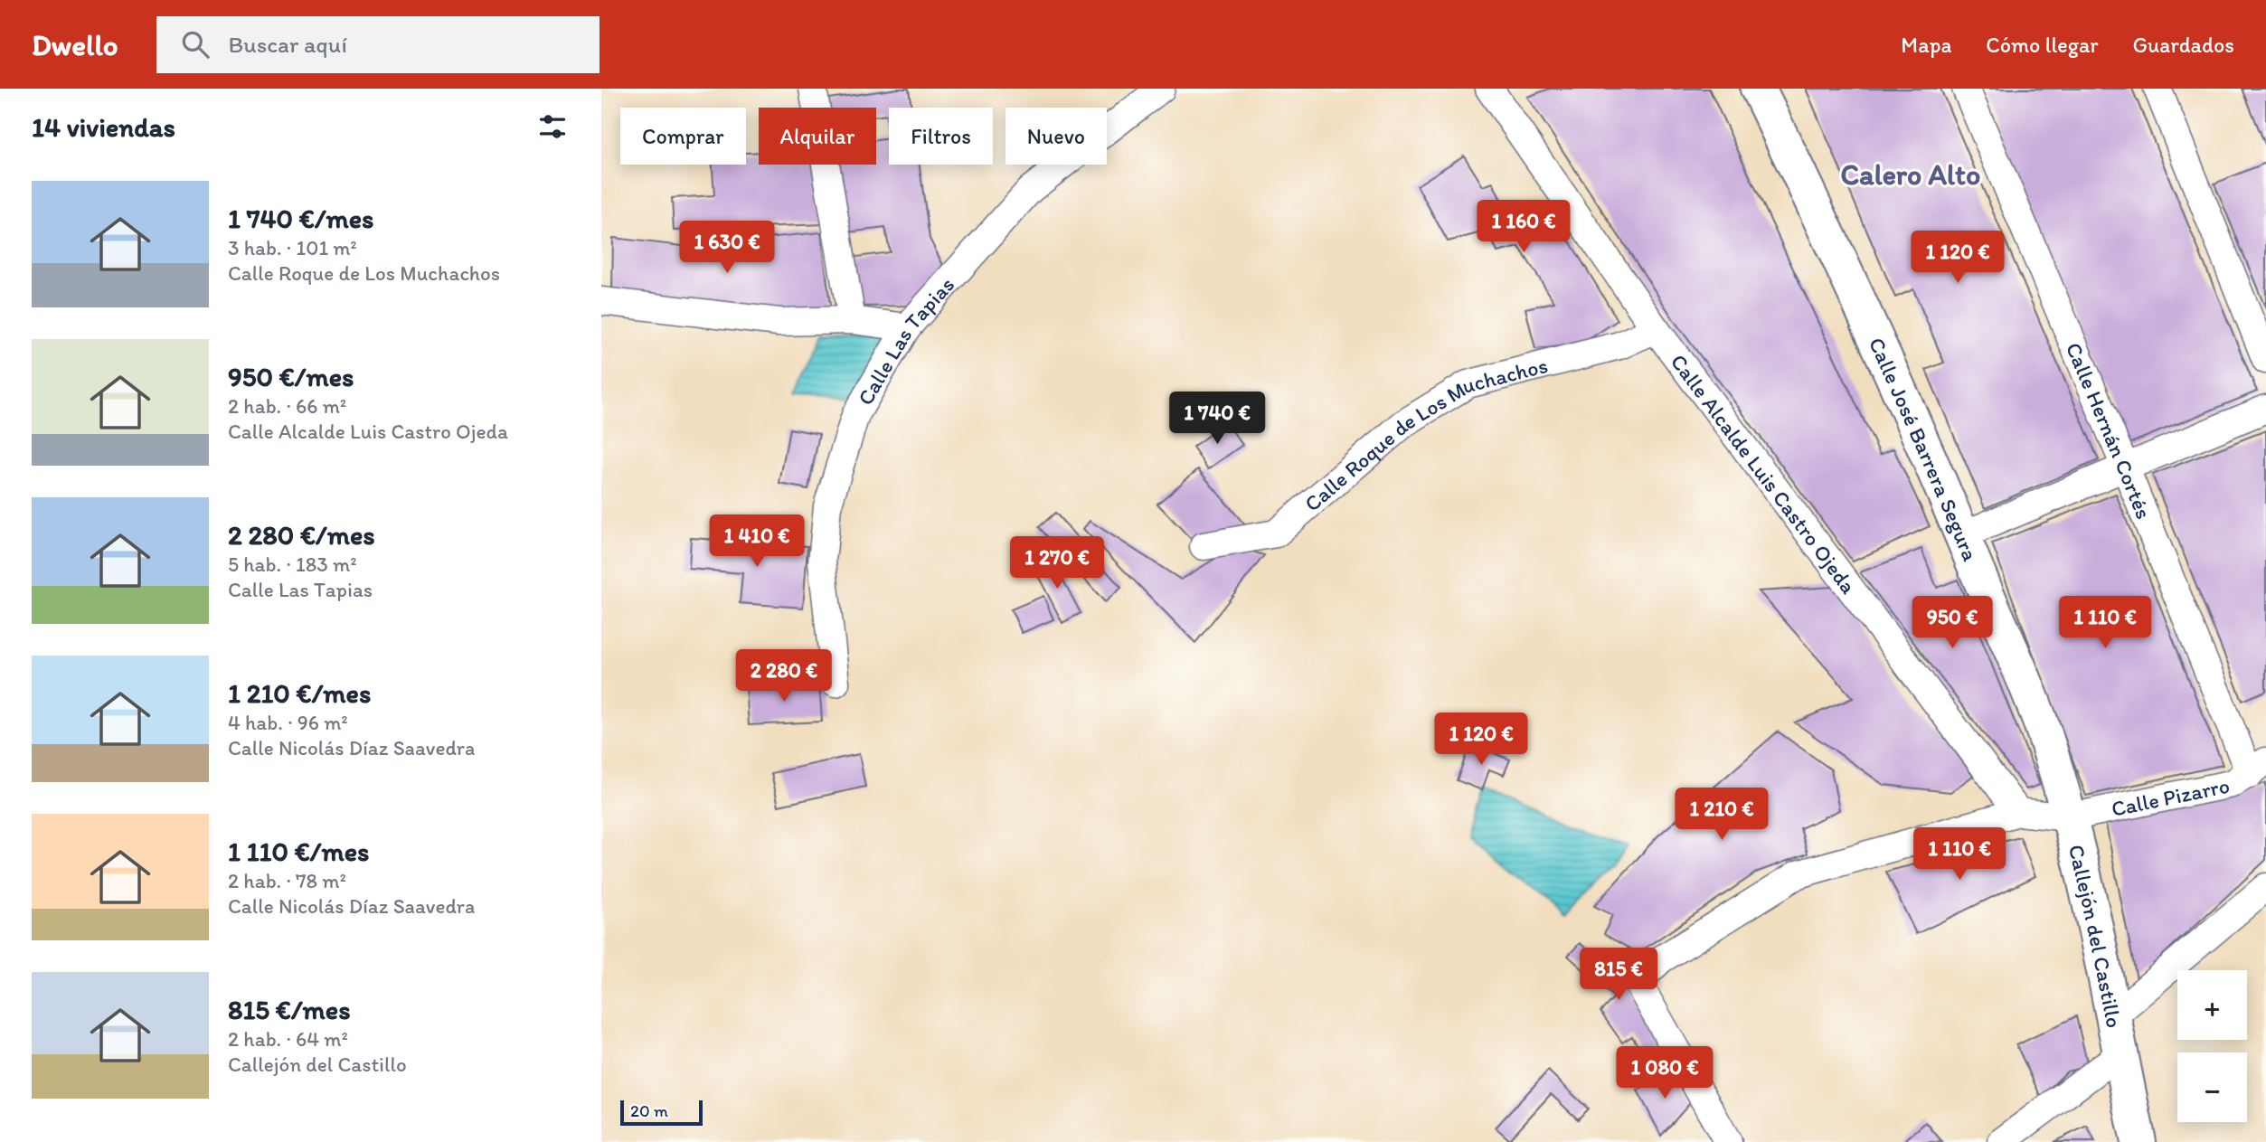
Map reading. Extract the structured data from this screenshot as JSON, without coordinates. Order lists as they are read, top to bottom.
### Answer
{
  "streets": {
    "street": [
      "Calle Las Tapias",
      "Calle Hernán Cortés",
      "Calle Roque de Los Muchachos",
      "Calle José Barrera Segura",
      "Calle Alcalde Luis Castro Ojeda",
      "Calle Pizarro",
      "Callejón del Castillo"
    ]
  },
  "crossings": [
    ["Calle Hernán Cortés", "Calle Pizarro"],
    ["Calle Roque de Los Muchachos", "Calle Alcalde Luis Castro Ojeda"],
    ["Calle José Barrera Segura", "Calle Pizarro"],
    ["Calle José Barrera Segura", "Callejón del Castillo"],
    ["Calle Pizarro", "Callejón del Castillo"]
  ],
  "districts": ["Calero Alto"],
  "scale_bar": "20 m",
  "page": {
    "header": "Dwello",
    "search": "Buscar aquí",
    "nav": ["Mapa", "Cómo llegar", "Guardados"],
    "heading": "14 viviendas",
    "chip": [
      "Comprar",
      "Alquilar",
      "Filtros",
      "Nuevo"
    ],
    "list": [
      {
        "name": "1 740 €/mes",
        "note": "3 hab. · 101 m² · Calle Roque de Los Muchachos"
      },
      {
        "name": "950 €/mes",
        "note": "2 hab. · 66 m² · Calle Alcalde Luis Castro Ojeda"
      },
      {
        "name": "2 280 €/mes",
        "note": "5 hab. · 183 m² · Calle Las Tapias"
      },
      {
        "name": "1 210 €/mes",
        "note": "4 hab. · 96 m² · Calle Nicolás Díaz Saavedra"
      },
      {
        "name": "1 110 €/mes",
        "note": "2 hab. · 78 m² · Calle Nicolás Díaz Saavedra"
      },
      {
        "name": "815 €/mes",
        "note": "2 hab. · 64 m² · Callejón del Castillo"
      }
    ],
    "price": [
      "1 160 €",
      "1 630 €",
      "1 120 €",
      "1 740 €",
      "1 410 €",
      "1 270 €",
      "950 €",
      "1 110 €",
      "2 280 €",
      "1 120 €",
      "1 210 €",
      "1 110 €",
      "815 €",
      "1 080 €"
    ],
    "map_buttons": ["+", "−"],
    "scale": "20 m"
  }
}
